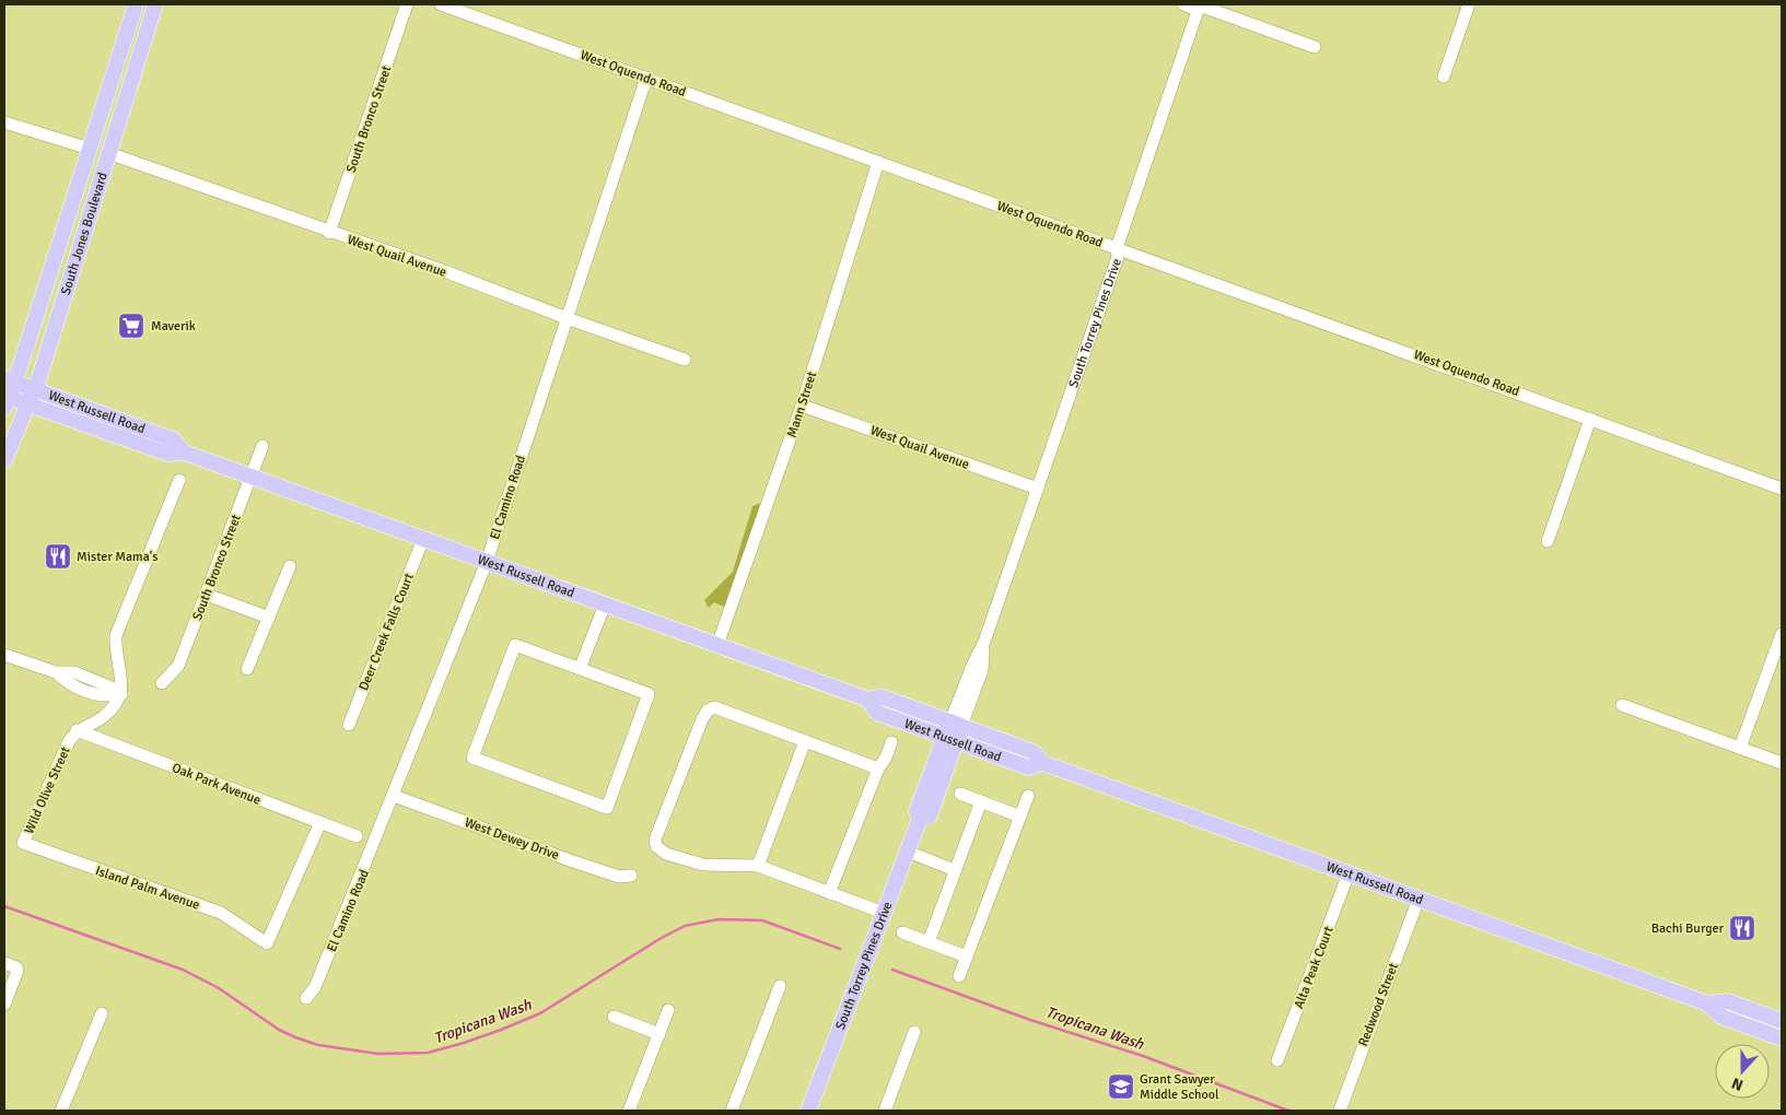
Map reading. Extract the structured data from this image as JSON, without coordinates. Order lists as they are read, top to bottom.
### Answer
{
  "streets": {
    "main road": ["South Jones Boulevard", "South Torrey Pines Drive", "West Russell Road"],
    "street": [
      "West Oquendo Road",
      "South Bronco Street",
      "West Quail Avenue",
      "Mann Street",
      "El Camino Road",
      "Deer Creek Falls Court",
      "Oak Park Avenue",
      "Wild Olive Street",
      "West Dewey Drive",
      "Island Palm Avenue",
      "Alta Peak Court",
      "Redwood Street"
    ]
  },
  "crossings": [
    ["West Oquendo Road", "South Torrey Pines Drive"],
    ["West Oquendo Road", "Mann Street"],
    ["West Oquendo Road", "El Camino Road"],
    ["South Bronco Street", "West Quail Avenue"],
    ["South Bronco Street", "West Russell Road"],
    ["South Jones Boulevard", "West Quail Avenue"],
    ["South Jones Boulevard", "West Russell Road"],
    ["West Quail Avenue", "South Torrey Pines Drive"],
    ["West Quail Avenue", "Mann Street"],
    ["West Quail Avenue", "El Camino Road"],
    ["South Torrey Pines Drive", "West Russell Road"],
    ["Mann Street", "West Russell Road"],
    ["West Russell Road", "El Camino Road"],
    ["West Russell Road", "Deer Creek Falls Court"],
    ["West Russell Road", "Alta Peak Court"],
    ["West Russell Road", "Redwood Street"],
    ["El Camino Road", "West Dewey Drive"],
    ["Oak Park Avenue", "Wild Olive Street"],
    ["Oak Park Avenue", "Island Palm Avenue"],
    ["Wild Olive Street", "Island Palm Avenue"]
  ],
  "water": ["Tropicana Wash"],
  "places": {
    "supermarket": ["Maverik"],
    "restaurant": ["Mister Mama's", "Bachi Burger"],
    "school or university": ["Grant Sawyer Middle School"]
  },
  "north": "bottom"
}
